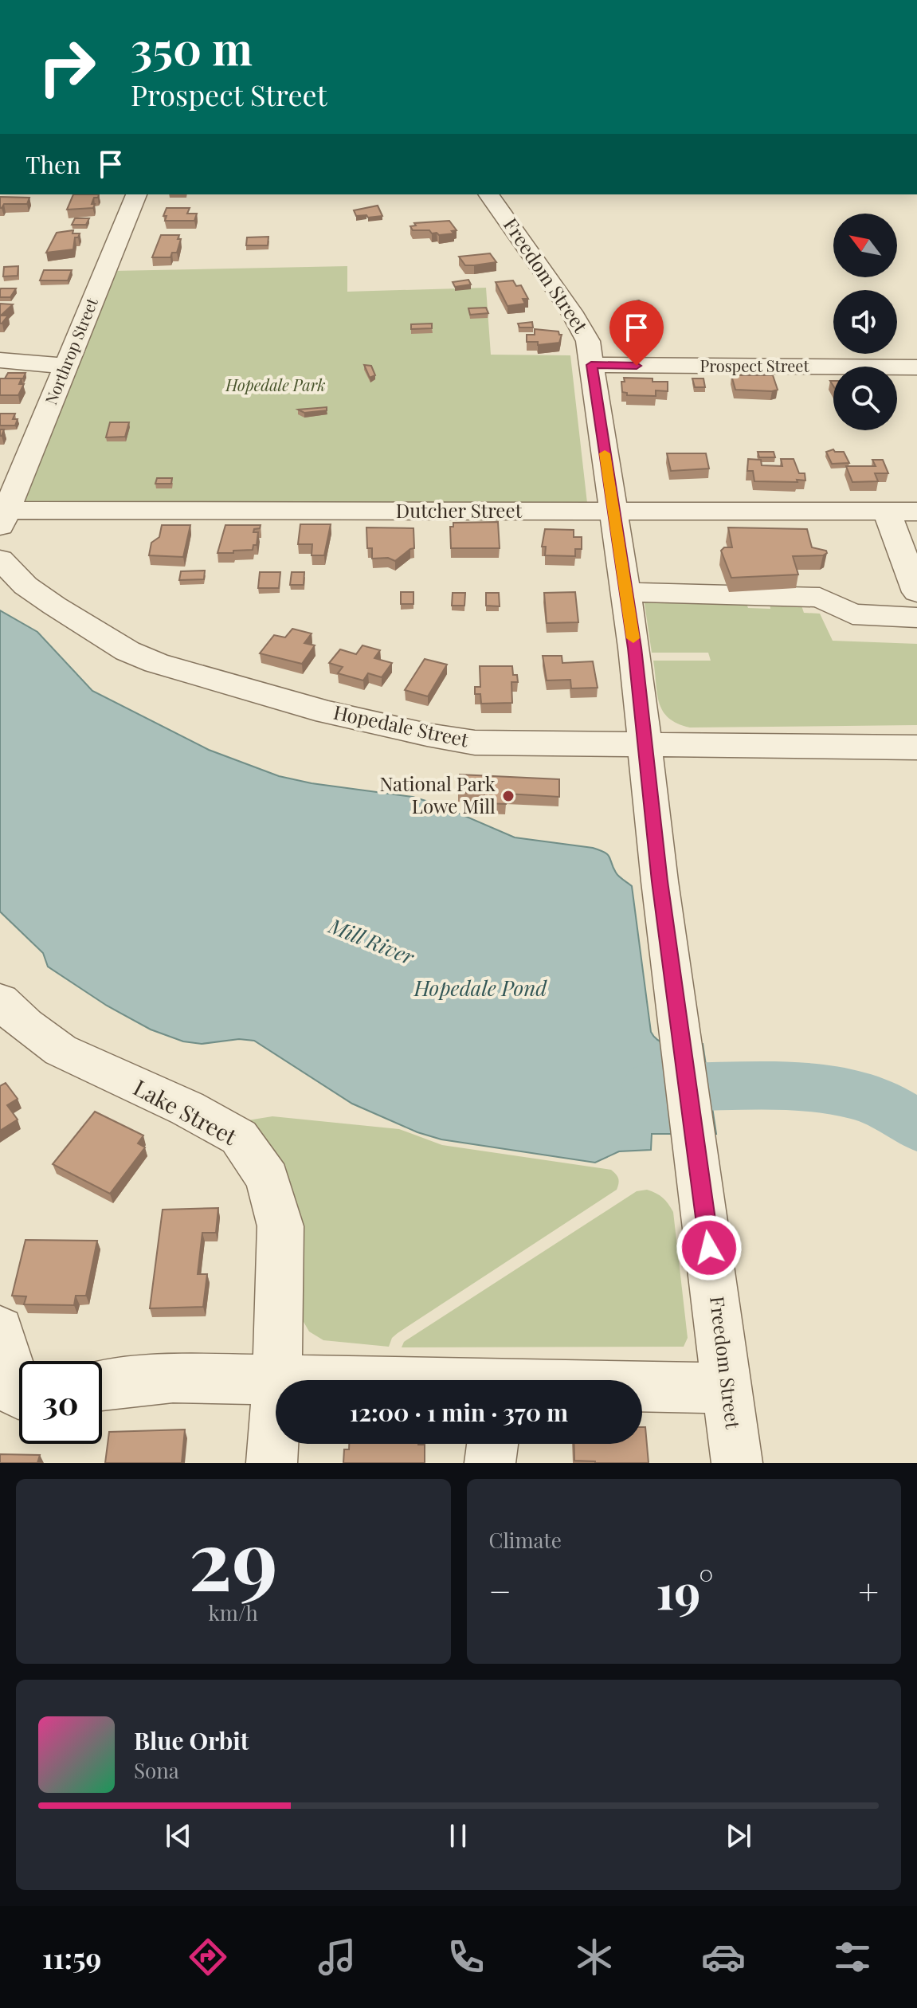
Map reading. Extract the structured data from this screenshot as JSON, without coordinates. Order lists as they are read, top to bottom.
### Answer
{
  "streets": {
    "street": [
      "Freedom Street",
      "Northrop Street",
      "Prospect Street",
      "Dutcher Street",
      "Hopedale Street",
      "Lake Street"
    ]
  },
  "crossings": [
    ["Freedom Street", "Prospect Street"],
    ["Freedom Street", "Dutcher Street"],
    ["Freedom Street", "Hopedale Street"],
    ["Northrop Street", "Dutcher Street"]
  ],
  "water": ["Mill River", "Hopedale Pond"],
  "parks": ["Hopedale Park"],
  "places": ["National Park Lowe Mill"],
  "north": "top left",
  "page": {
    "turn": ["350 m", "Prospect Street"],
    "then": "Then",
    "limit": "30",
    "trip": "12:00 · 1 min · 370 m",
    "tile": [
      ["29", "km/h"],
      "Climate"
    ],
    "heat": ["−", "19°", "+"],
    "song": ["Blue Orbit", "Sona"],
    "tabs": "11:59"
  }
}
